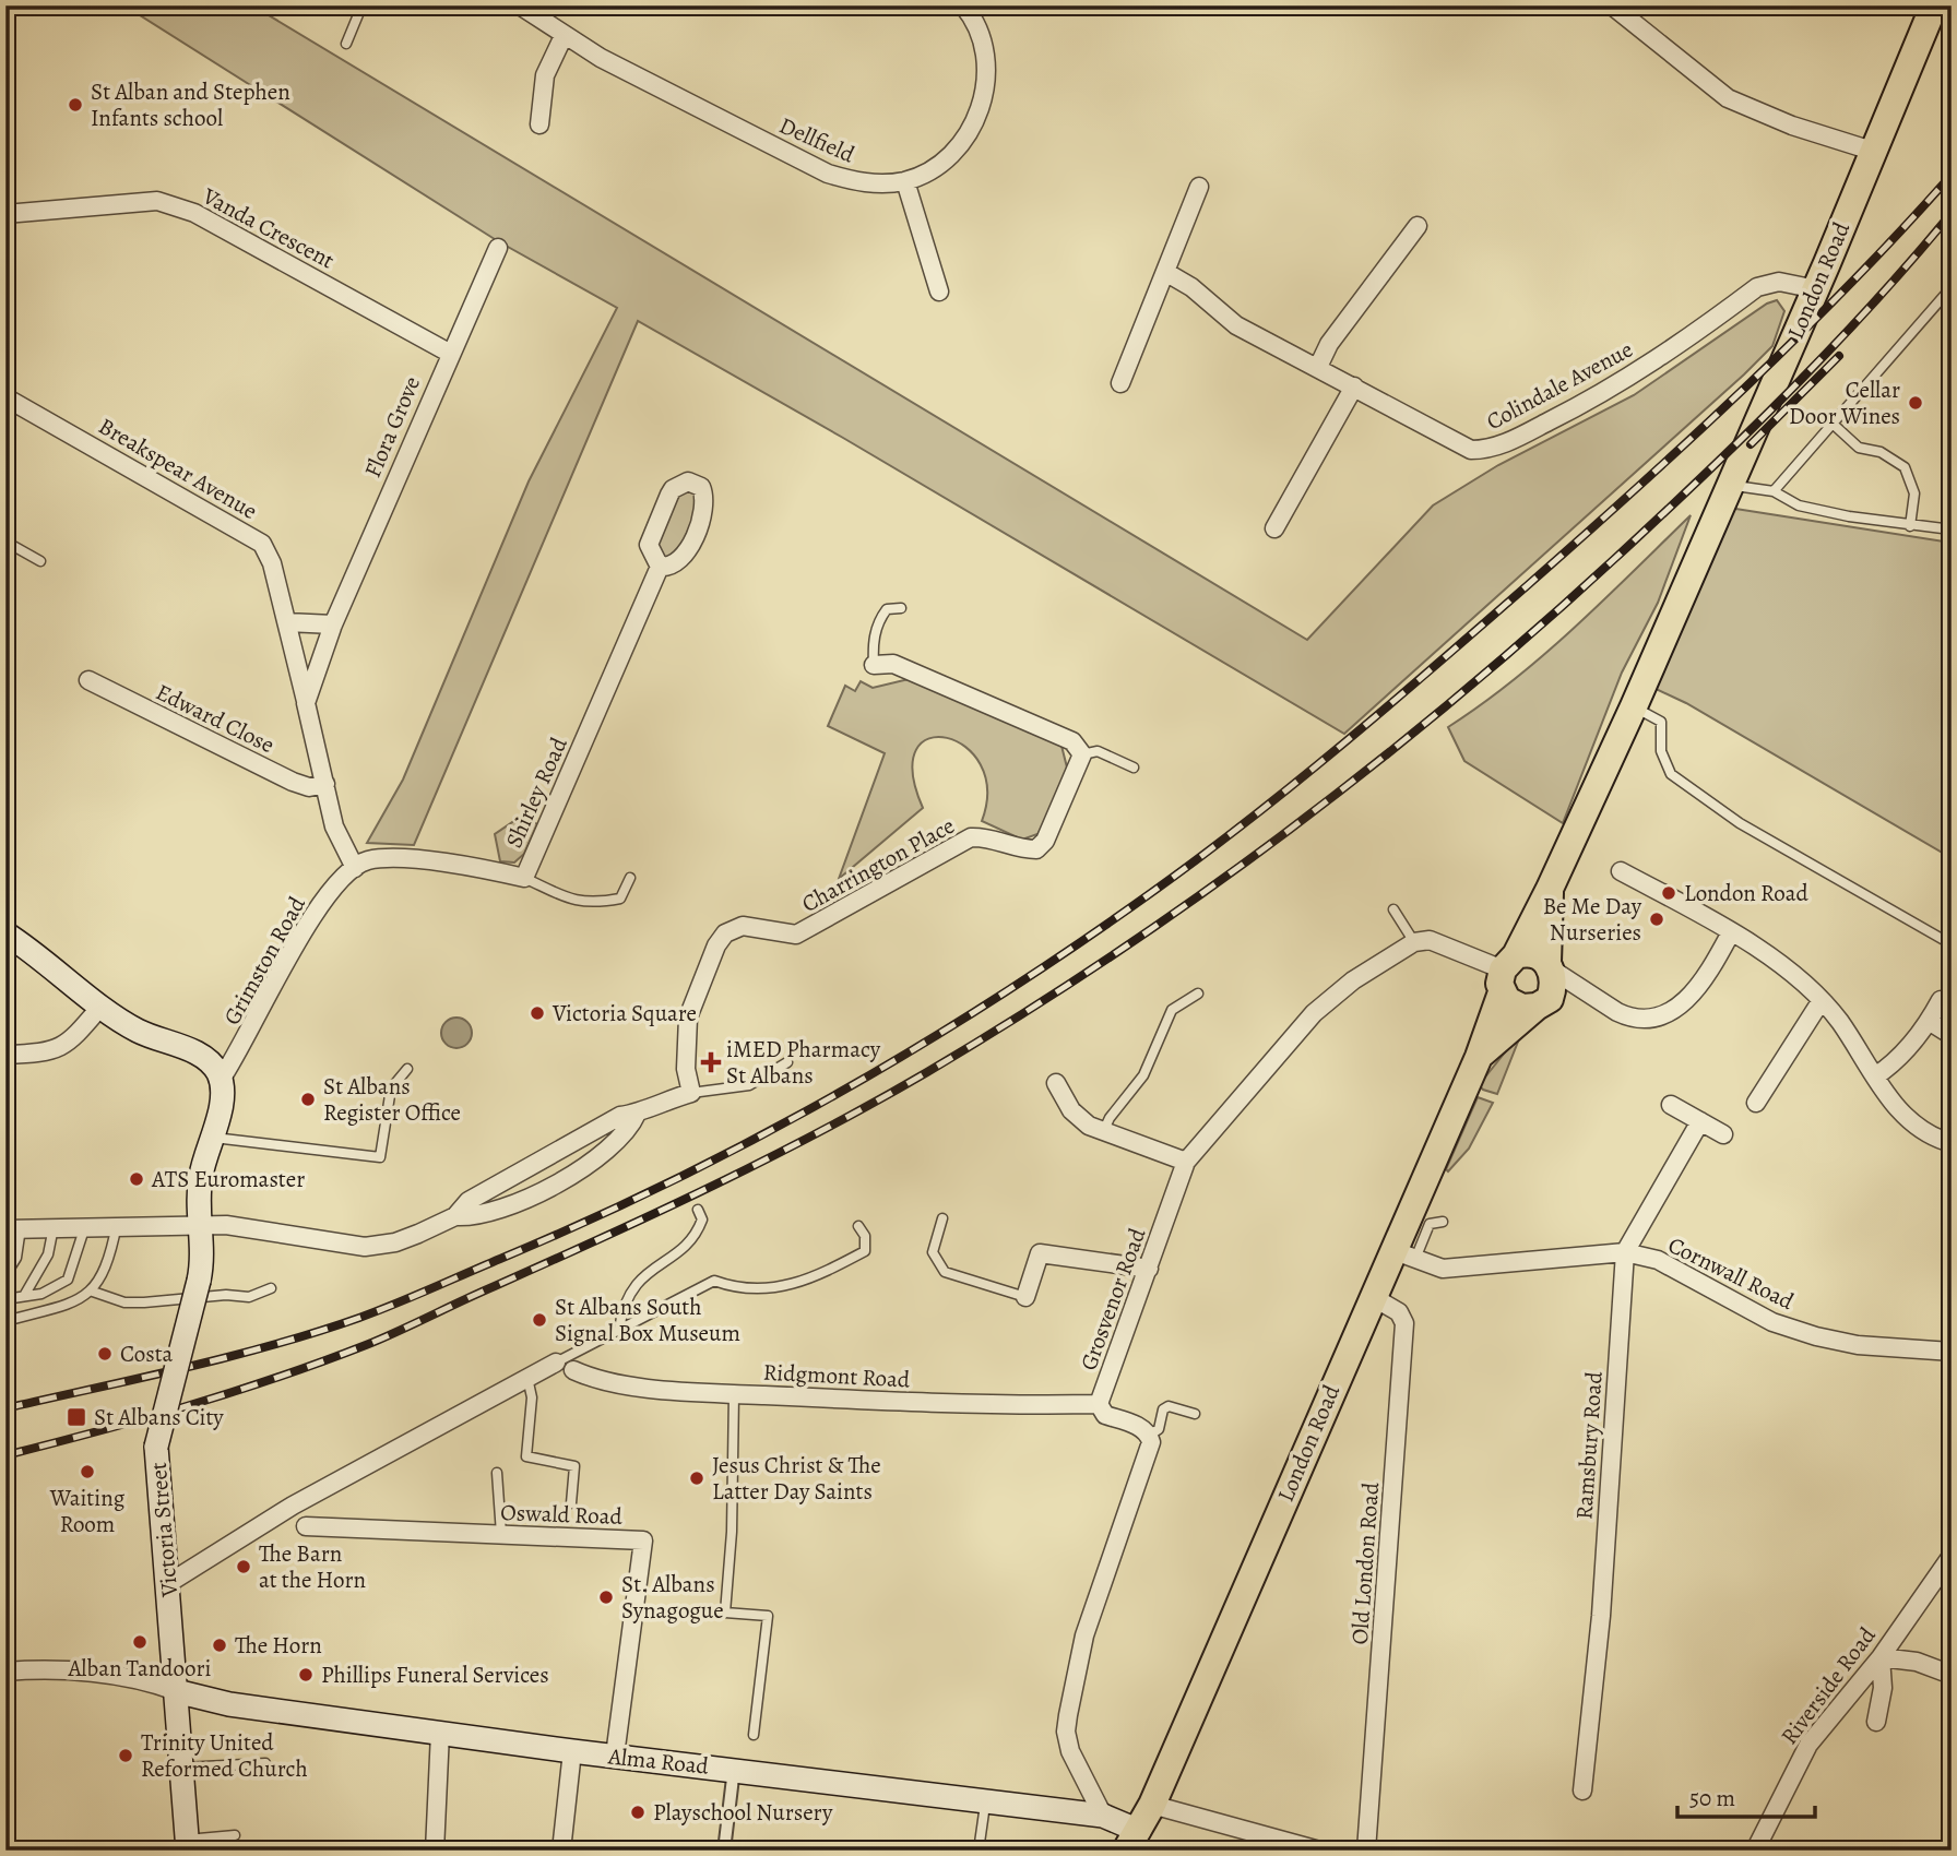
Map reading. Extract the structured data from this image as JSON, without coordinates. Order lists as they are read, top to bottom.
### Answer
{
  "streets": {
    "main road": ["London Road", "Victoria Street", "Alma Road"],
    "street": [
      "Dellfield",
      "Vanda Crescent",
      "Colindale Avenue",
      "Flora Grove",
      "Breakspear Avenue",
      "Edward Close",
      "Shirley Road",
      "Charrington Place",
      "Grimston Road",
      "Cornwall Road",
      "Grosvenor Road",
      "Ridgmont Road",
      "Ramsbury Road",
      "Oswald Road",
      "Old London Road",
      "Riverside Road"
    ]
  },
  "crossings": [
    ["Vanda Crescent", "Flora Grove"],
    ["London Road", "Colindale Avenue"],
    ["London Road", "Old London Road"],
    ["London Road", "Alma Road"],
    ["Flora Grove", "Breakspear Avenue"],
    ["Shirley Road", "Grimston Road"],
    ["Grimston Road", "Victoria Street"],
    ["Cornwall Road", "Ramsbury Road"],
    ["Grosvenor Road", "Ridgmont Road"],
    ["Oswald Road", "Alma Road"],
    ["Victoria Street", "Alma Road"]
  ],
  "places": {
    "other": [
      "St Alban and Stephen Infants school",
      "Cellar Door Wines",
      "London Road",
      "Be Me Day Nurseries",
      "Victoria Square",
      "St Albans Register Office",
      "ATS Euromaster",
      "St Albans South Signal Box Museum",
      "Costa",
      "Waiting Room",
      "Jesus Christ & The Latter Day Saints",
      "The Barn at the Horn",
      "St. Albans Synagogue",
      "Alban Tandoori",
      "The Horn",
      "Phillips Funeral Services",
      "Trinity United Reformed Church",
      "Playschool Nursery"
    ],
    "health": ["iMED Pharmacy St Albans"],
    "transit": ["St Albans City"]
  },
  "scale_bar": "50 m"
}
